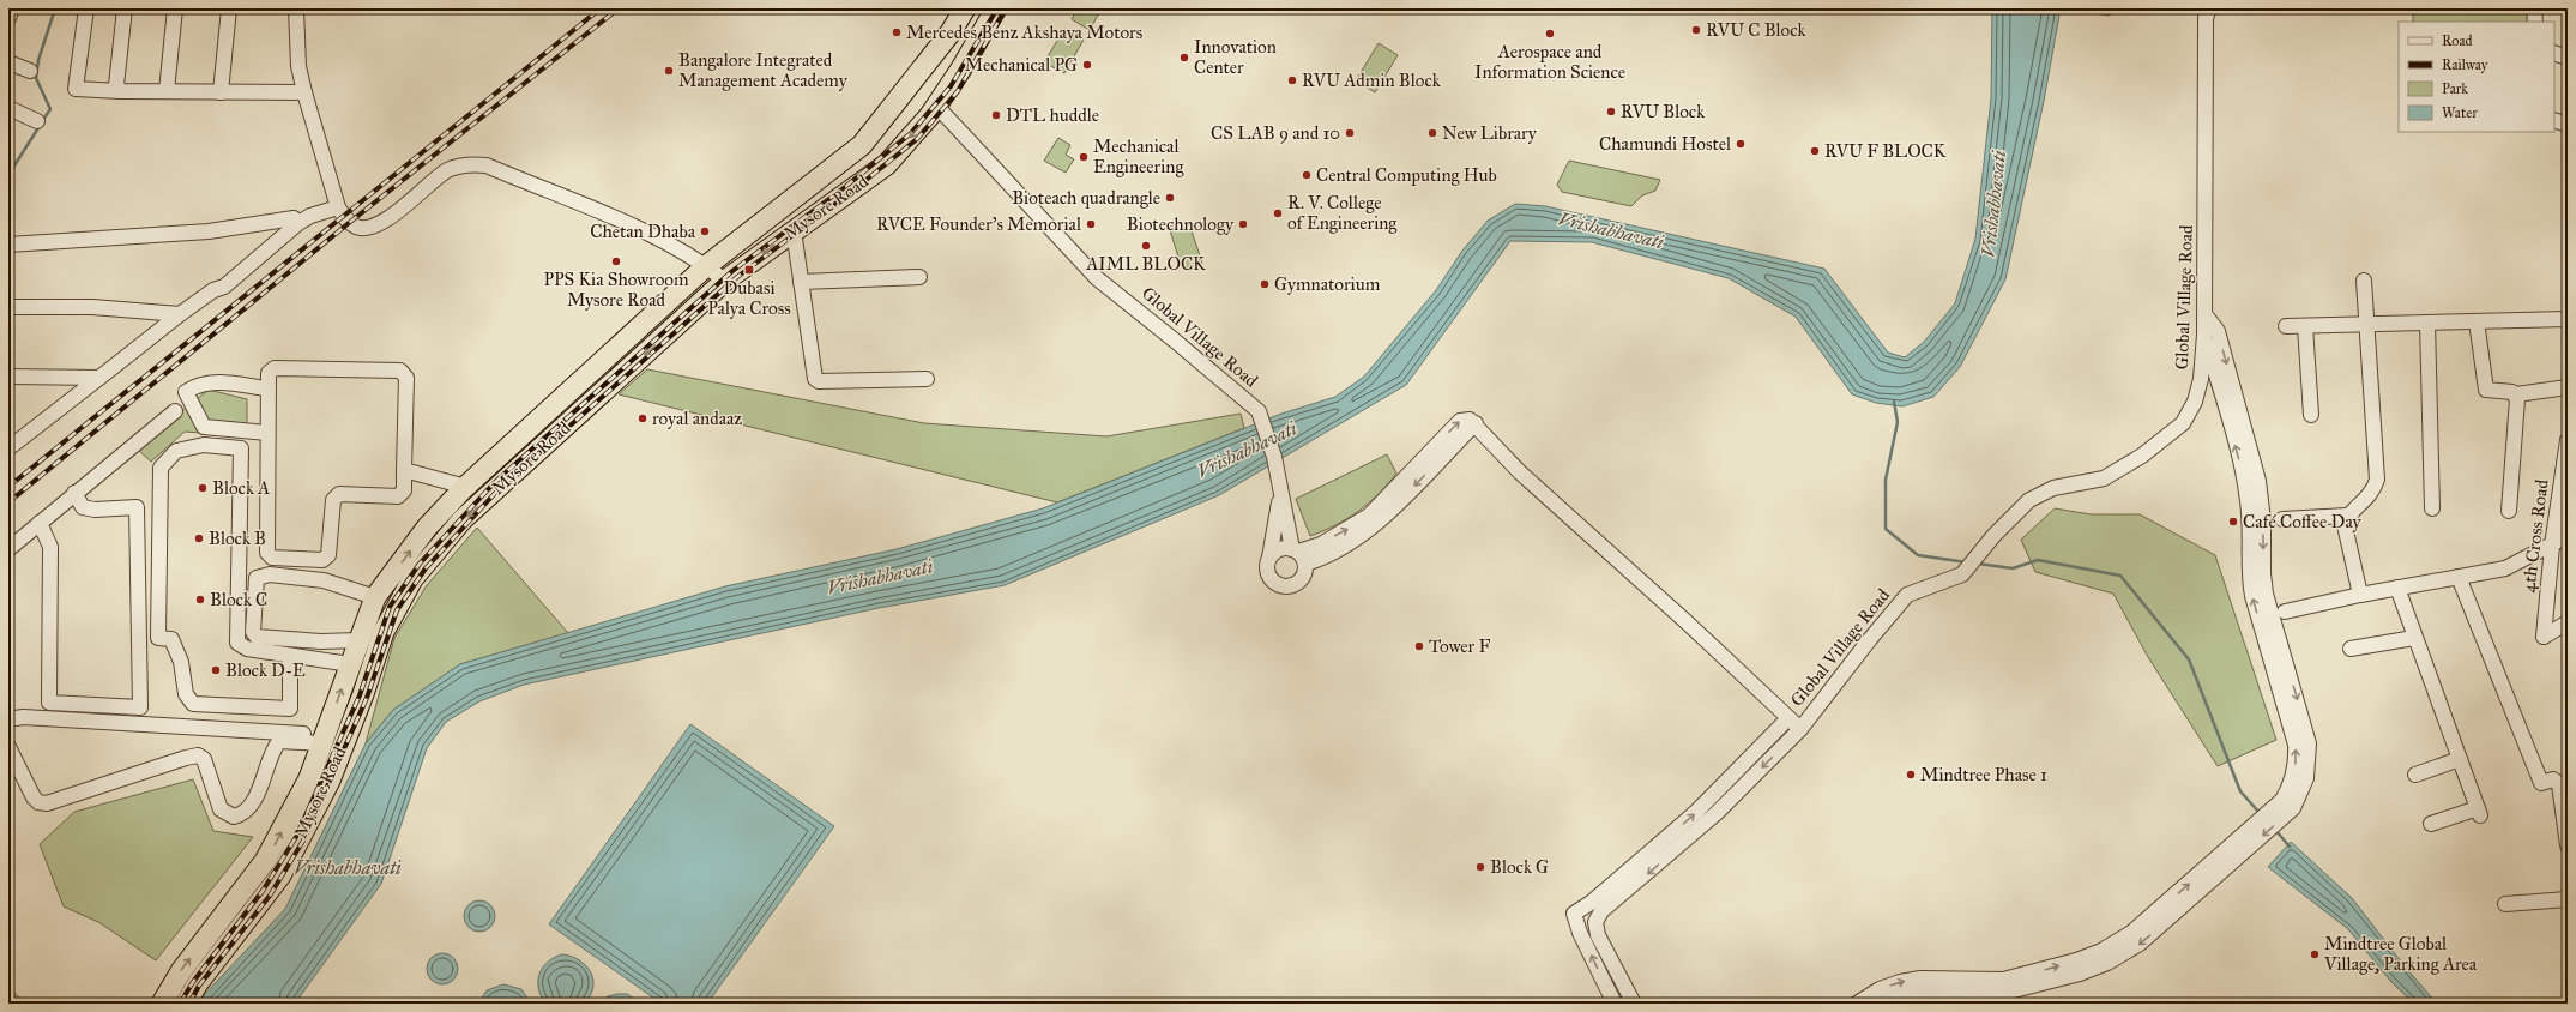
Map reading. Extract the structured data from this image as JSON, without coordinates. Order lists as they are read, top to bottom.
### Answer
{
  "streets": {
    "highway": ["Mysore Road"],
    "street": ["Global Village Road", "4th Cross Road"]
  },
  "crossings": [
    ["Mysore Road", "Global Village Road"]
  ],
  "water": ["Vrishabhavati"],
  "places": {
    "other": [
      "RVU C Block",
      "Mercedes Benz Akshaya Motors",
      "Aerospace and Information Science",
      "Innovation Center",
      "Mechanical PG",
      "Bangalore Integrated Management Academy",
      "RVU Admin Block",
      "RVU Block",
      "DTL huddle",
      "CS LAB 9 and 10",
      "New Library",
      "Chamundi Hostel",
      "RVU F BLOCK",
      "Mechanical Engineering",
      "Central Computing Hub",
      "Bioteach quadrangle",
      "R. V. College of Engineering",
      "RVCE Founder's Memorial",
      "Biotechnology",
      "Chetan Dhaba",
      "AIML BLOCK",
      "PPS Kia Showroom Mysore Road",
      "Gymnatorium",
      "royal andaaz",
      "Block A",
      "Café Coffee Day",
      "Block B",
      "Block C",
      "Tower F",
      "Block D-E",
      "Mindtree Phase 1",
      "Block G",
      "Mindtree Global Village, Parking Area"
    ],
    "transit": ["Dubasi Palya Cross"]
  },
  "legend": [
    "Road",
    "Railway",
    "Park",
    "Water"
  ]
}
